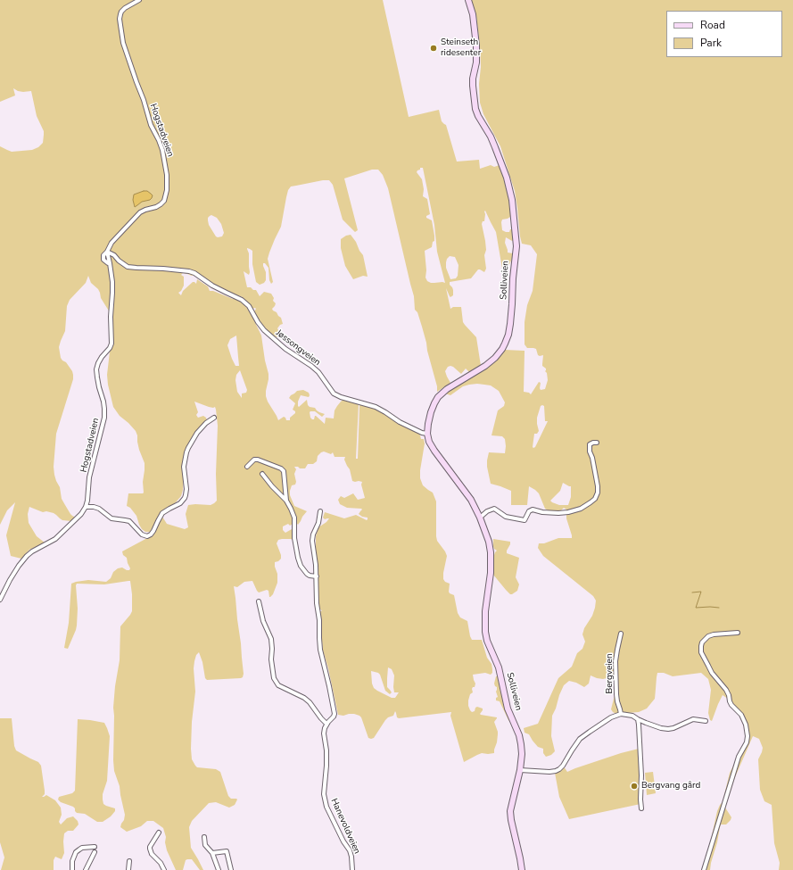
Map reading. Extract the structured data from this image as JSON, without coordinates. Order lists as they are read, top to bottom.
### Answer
{
  "streets": {
    "street": [
      "Hogstadveien",
      "Solliveien",
      "Jøssongveien",
      "Bergveien",
      "Hanevoldveien"
    ]
  },
  "crossings": [
    ["Hogstadveien", "Jøssongveien"],
    ["Solliveien", "Jøssongveien"]
  ],
  "places": ["Steinseth ridesenter", "Bergvang gård"],
  "legend": ["Road", "Park"]
}
